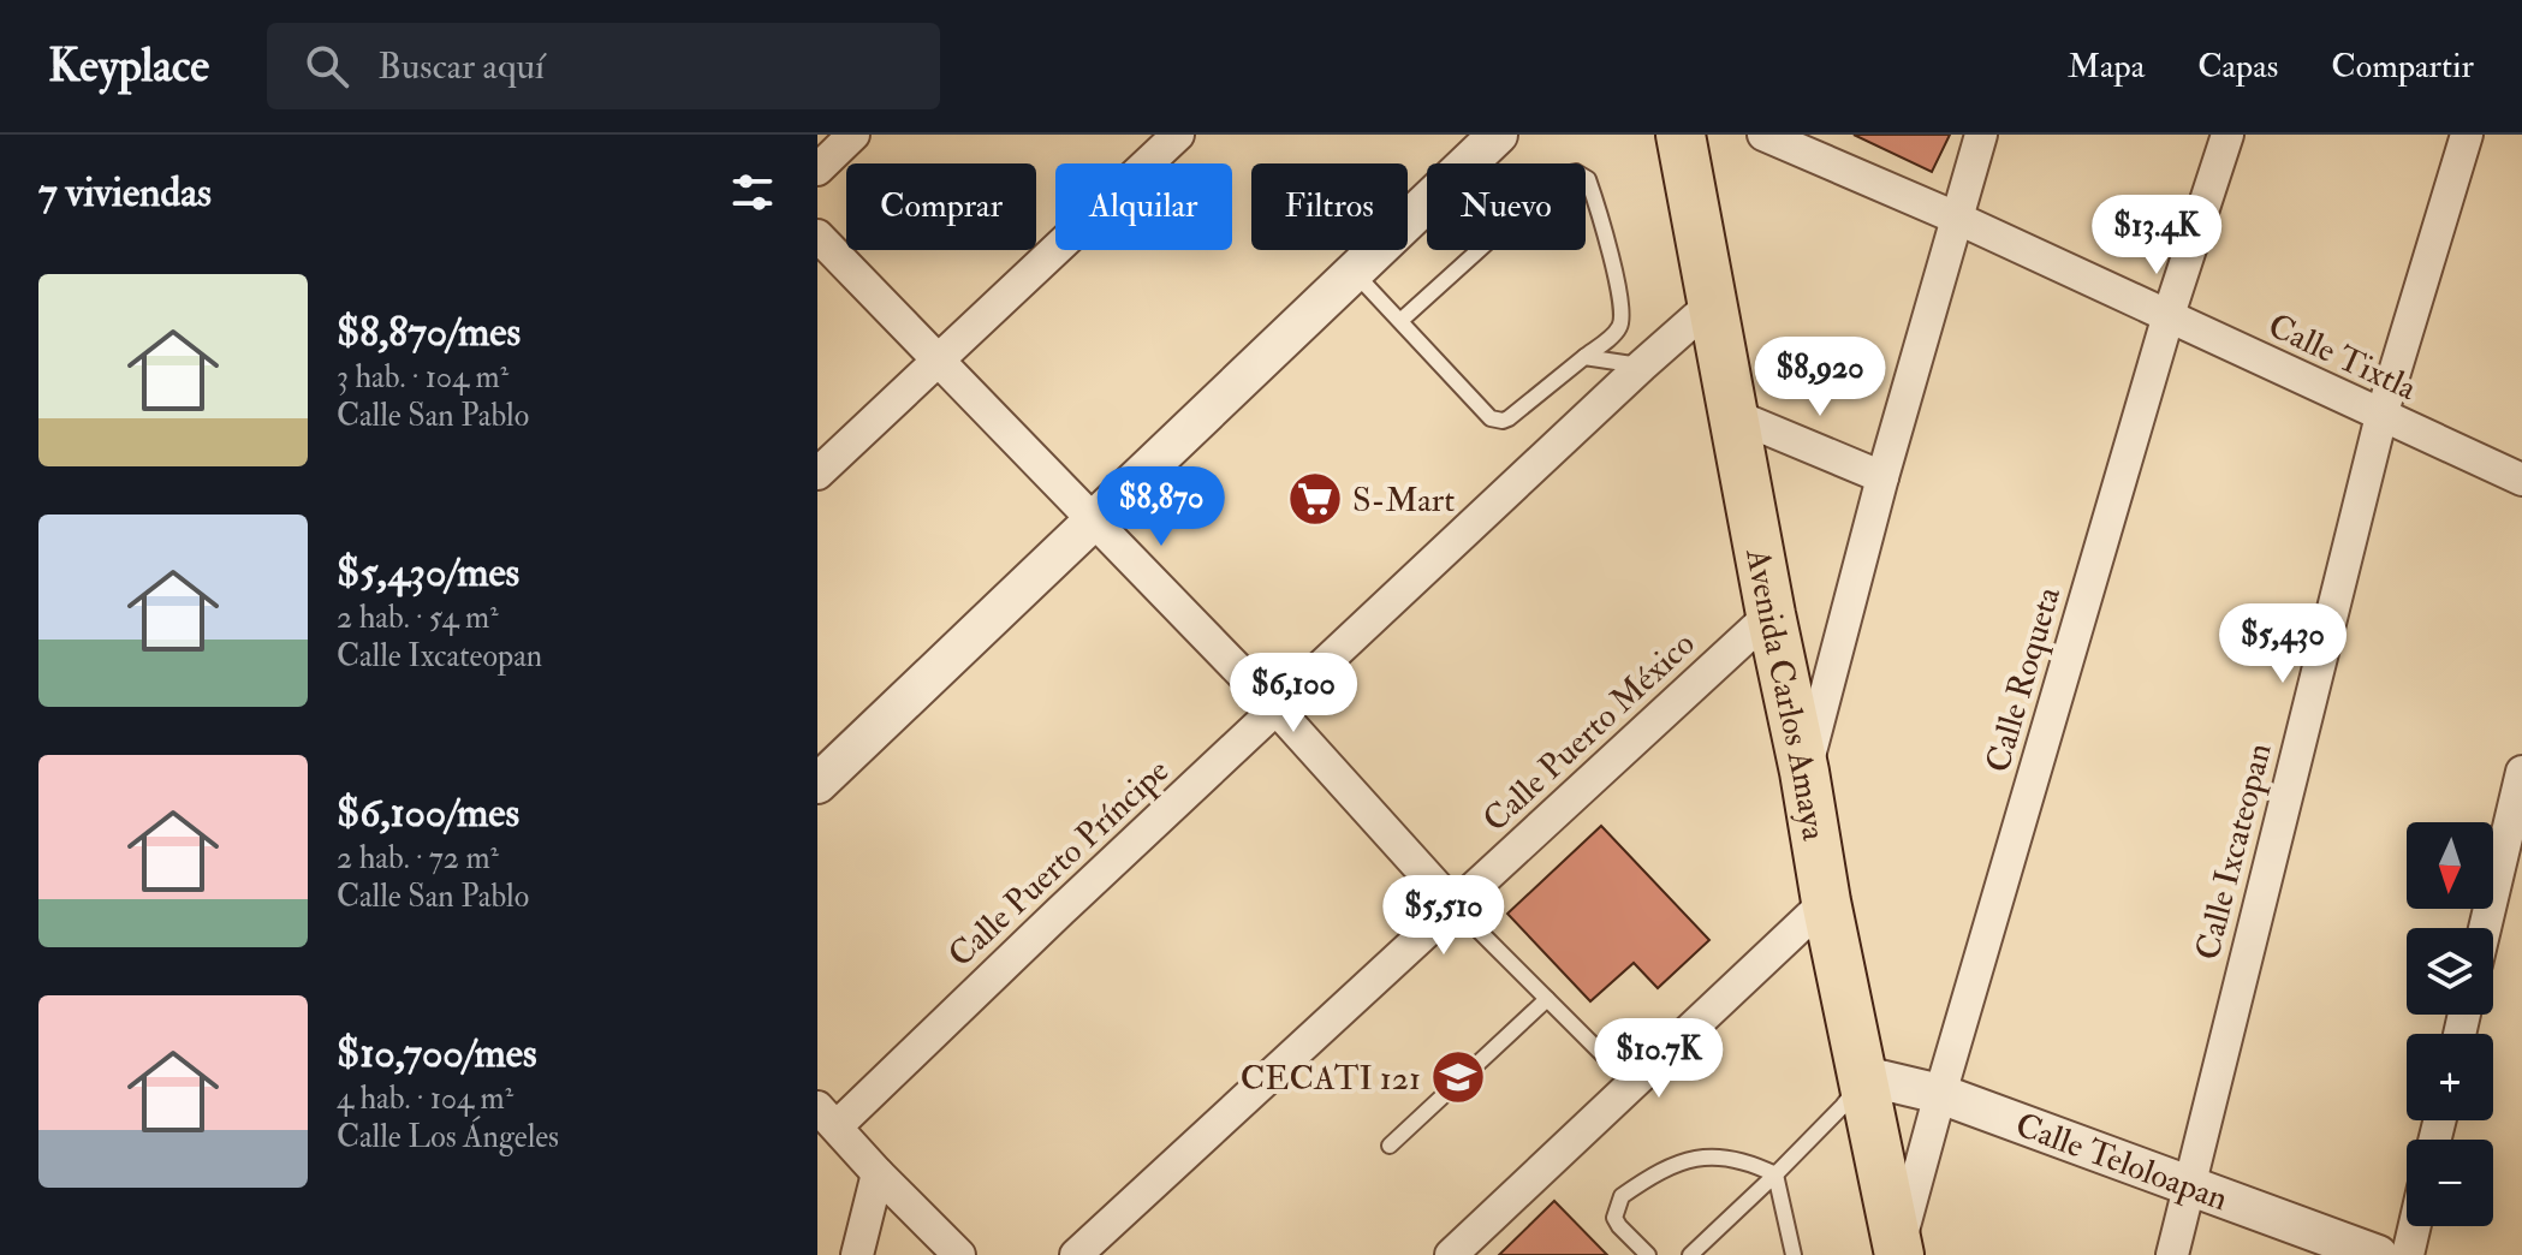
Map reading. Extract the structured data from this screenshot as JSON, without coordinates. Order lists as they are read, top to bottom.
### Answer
{
  "streets": {
    "main road": ["Avenida Carlos Amaya"],
    "street": [
      "Calle Tixtla",
      "Calle Roqueta",
      "Calle Puerto México",
      "Calle Ixcateopan",
      "Calle Puerto Príncipe",
      "Calle Teloloapan"
    ]
  },
  "crossings": [
    ["Calle Tixtla", "Calle Roqueta"],
    ["Calle Tixtla", "Calle Ixcateopan"],
    ["Calle Roqueta", "Avenida Carlos Amaya"],
    ["Calle Roqueta", "Calle Teloloapan"],
    ["Avenida Carlos Amaya", "Calle Puerto México"],
    ["Avenida Carlos Amaya", "Calle Puerto Príncipe"],
    ["Avenida Carlos Amaya", "Calle Teloloapan"],
    ["Calle Ixcateopan", "Calle Teloloapan"]
  ],
  "places": {
    "supermarket": ["S-Mart"],
    "school or university": ["CECATI 121"]
  },
  "north": "bottom",
  "page": {
    "header": "Keyplace",
    "search": "Buscar aquí",
    "nav": ["Mapa", "Capas", "Compartir"],
    "heading": "7 viviendas",
    "chip": [
      "Comprar",
      "Alquilar",
      "Filtros",
      "Nuevo"
    ],
    "price": [
      "$13.4K",
      "$8,920",
      "$8,870",
      "$5,430",
      "$6,100",
      "$5,510",
      "$10.7K"
    ],
    "list": [
      {
        "name": "$8,870/mes",
        "note": "3 hab. · 104 m² · Calle San Pablo"
      },
      {
        "name": "$5,430/mes",
        "note": "2 hab. · 54 m² · Calle Ixcateopan"
      },
      {
        "name": "$6,100/mes",
        "note": "2 hab. · 72 m² · Calle San Pablo"
      },
      {
        "name": "$10,700/mes",
        "note": "4 hab. · 104 m² · Calle Los Ángeles"
      }
    ],
    "map_buttons": ["+", "−"]
  }
}
